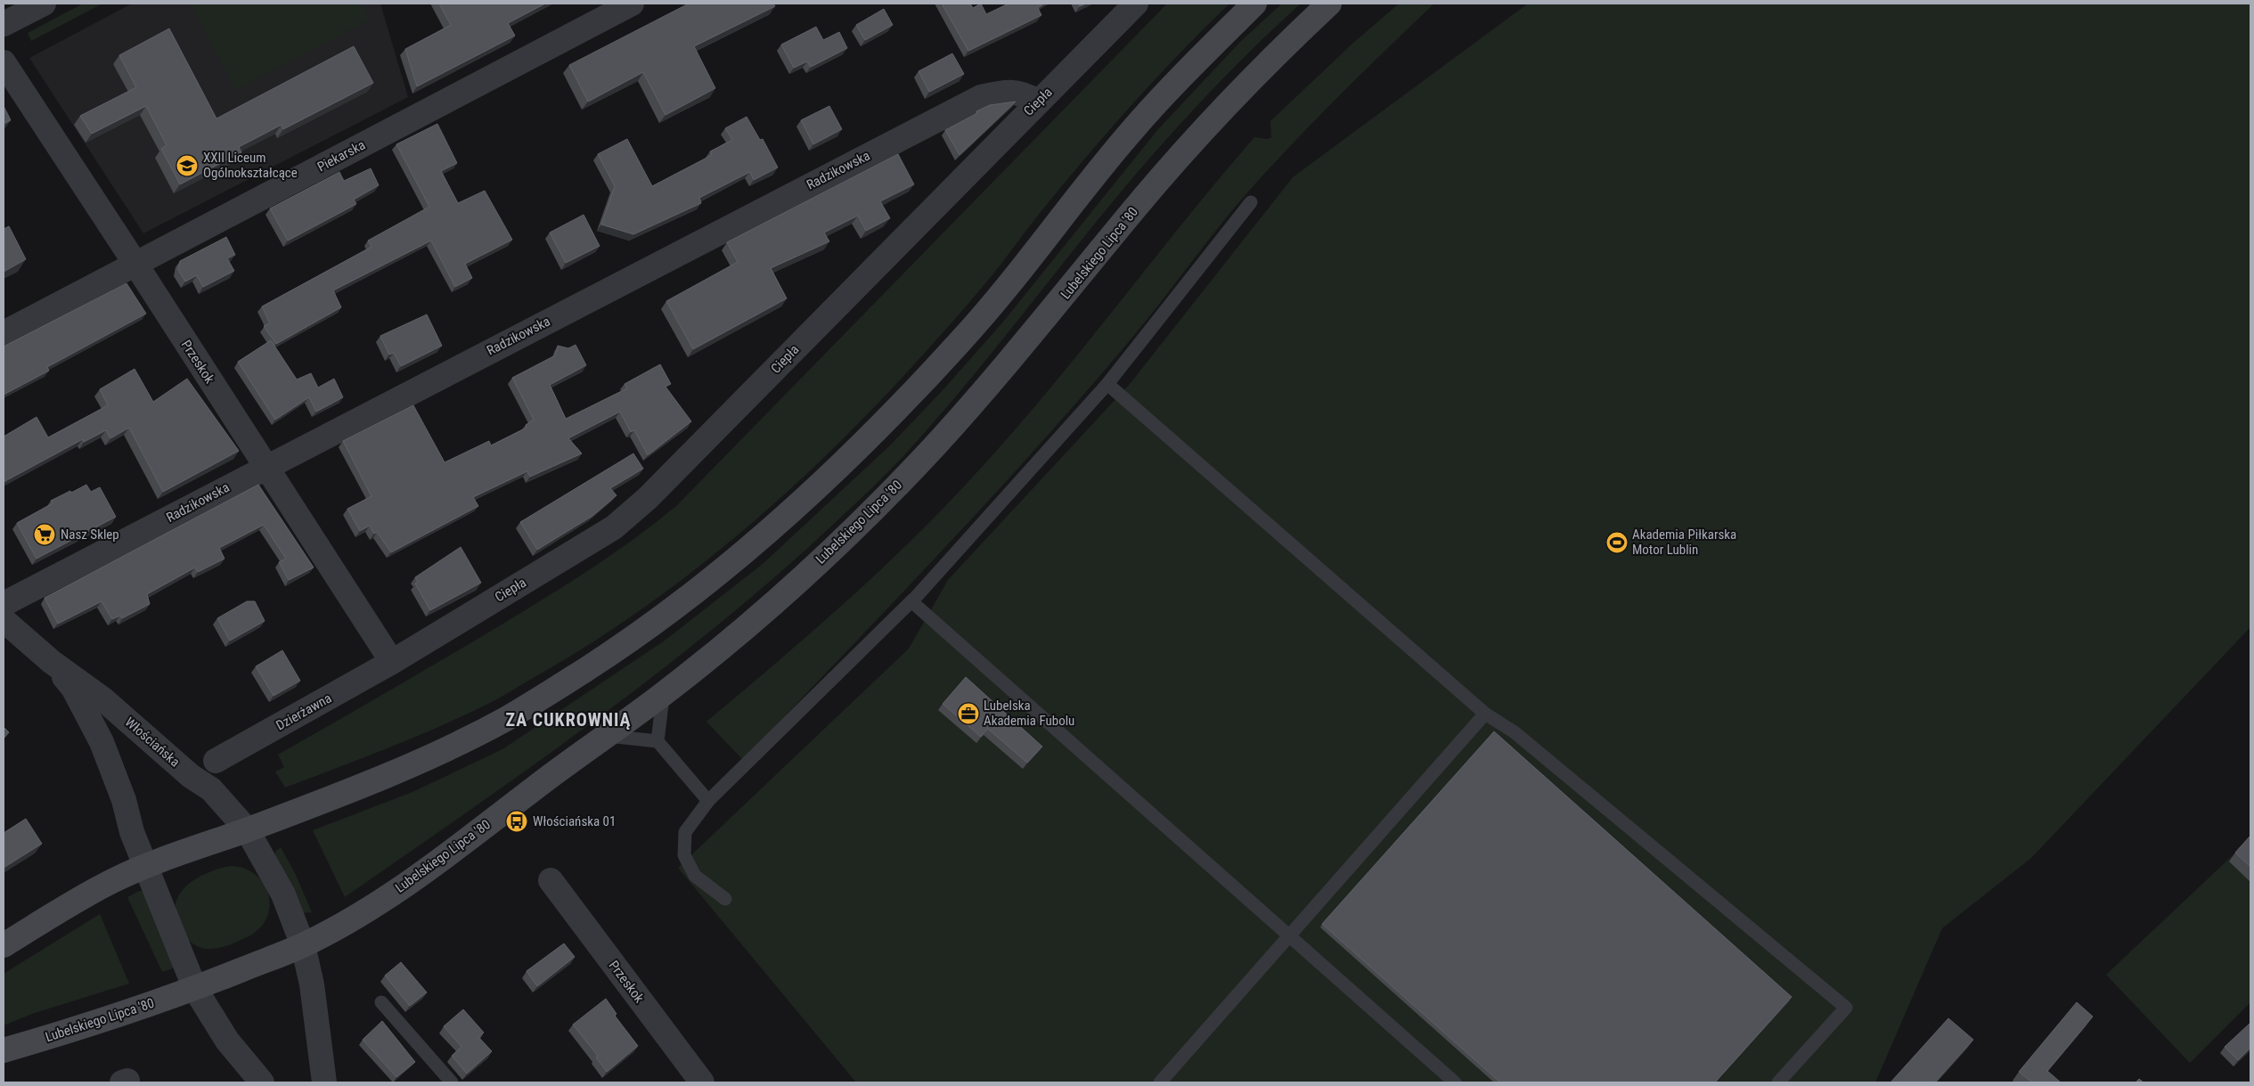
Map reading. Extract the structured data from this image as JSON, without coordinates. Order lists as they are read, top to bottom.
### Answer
{
  "streets": {
    "main road": ["Lubelskiego Lipca '80"],
    "street": [
      "Ciepła",
      "Piekarska",
      "Radzikowska",
      "Przeskok",
      "Dzierżawna",
      "Włościańska"
    ]
  },
  "crossings": [
    ["Ciepła", "Radzikowska"],
    ["Ciepła", "Przeskok"],
    ["Ciepła", "Dzierżawna"],
    ["Piekarska", "Przeskok"],
    ["Radzikowska", "Przeskok"],
    ["Lubelskiego Lipca '80", "Włościańska"],
    ["Przeskok", "Dzierżawna"]
  ],
  "districts": ["ZA CUKROWNIĄ"],
  "places": {
    "school or university": ["XXII Liceum Ogólnokształcące"],
    "supermarket": ["Nasz Sklep"],
    "sports": ["Akademia Piłkarska Motor Lublin"],
    "office": ["Lubelska Akademia Fubolu"],
    "bus stop": ["Włościańska 01"]
  }
}
